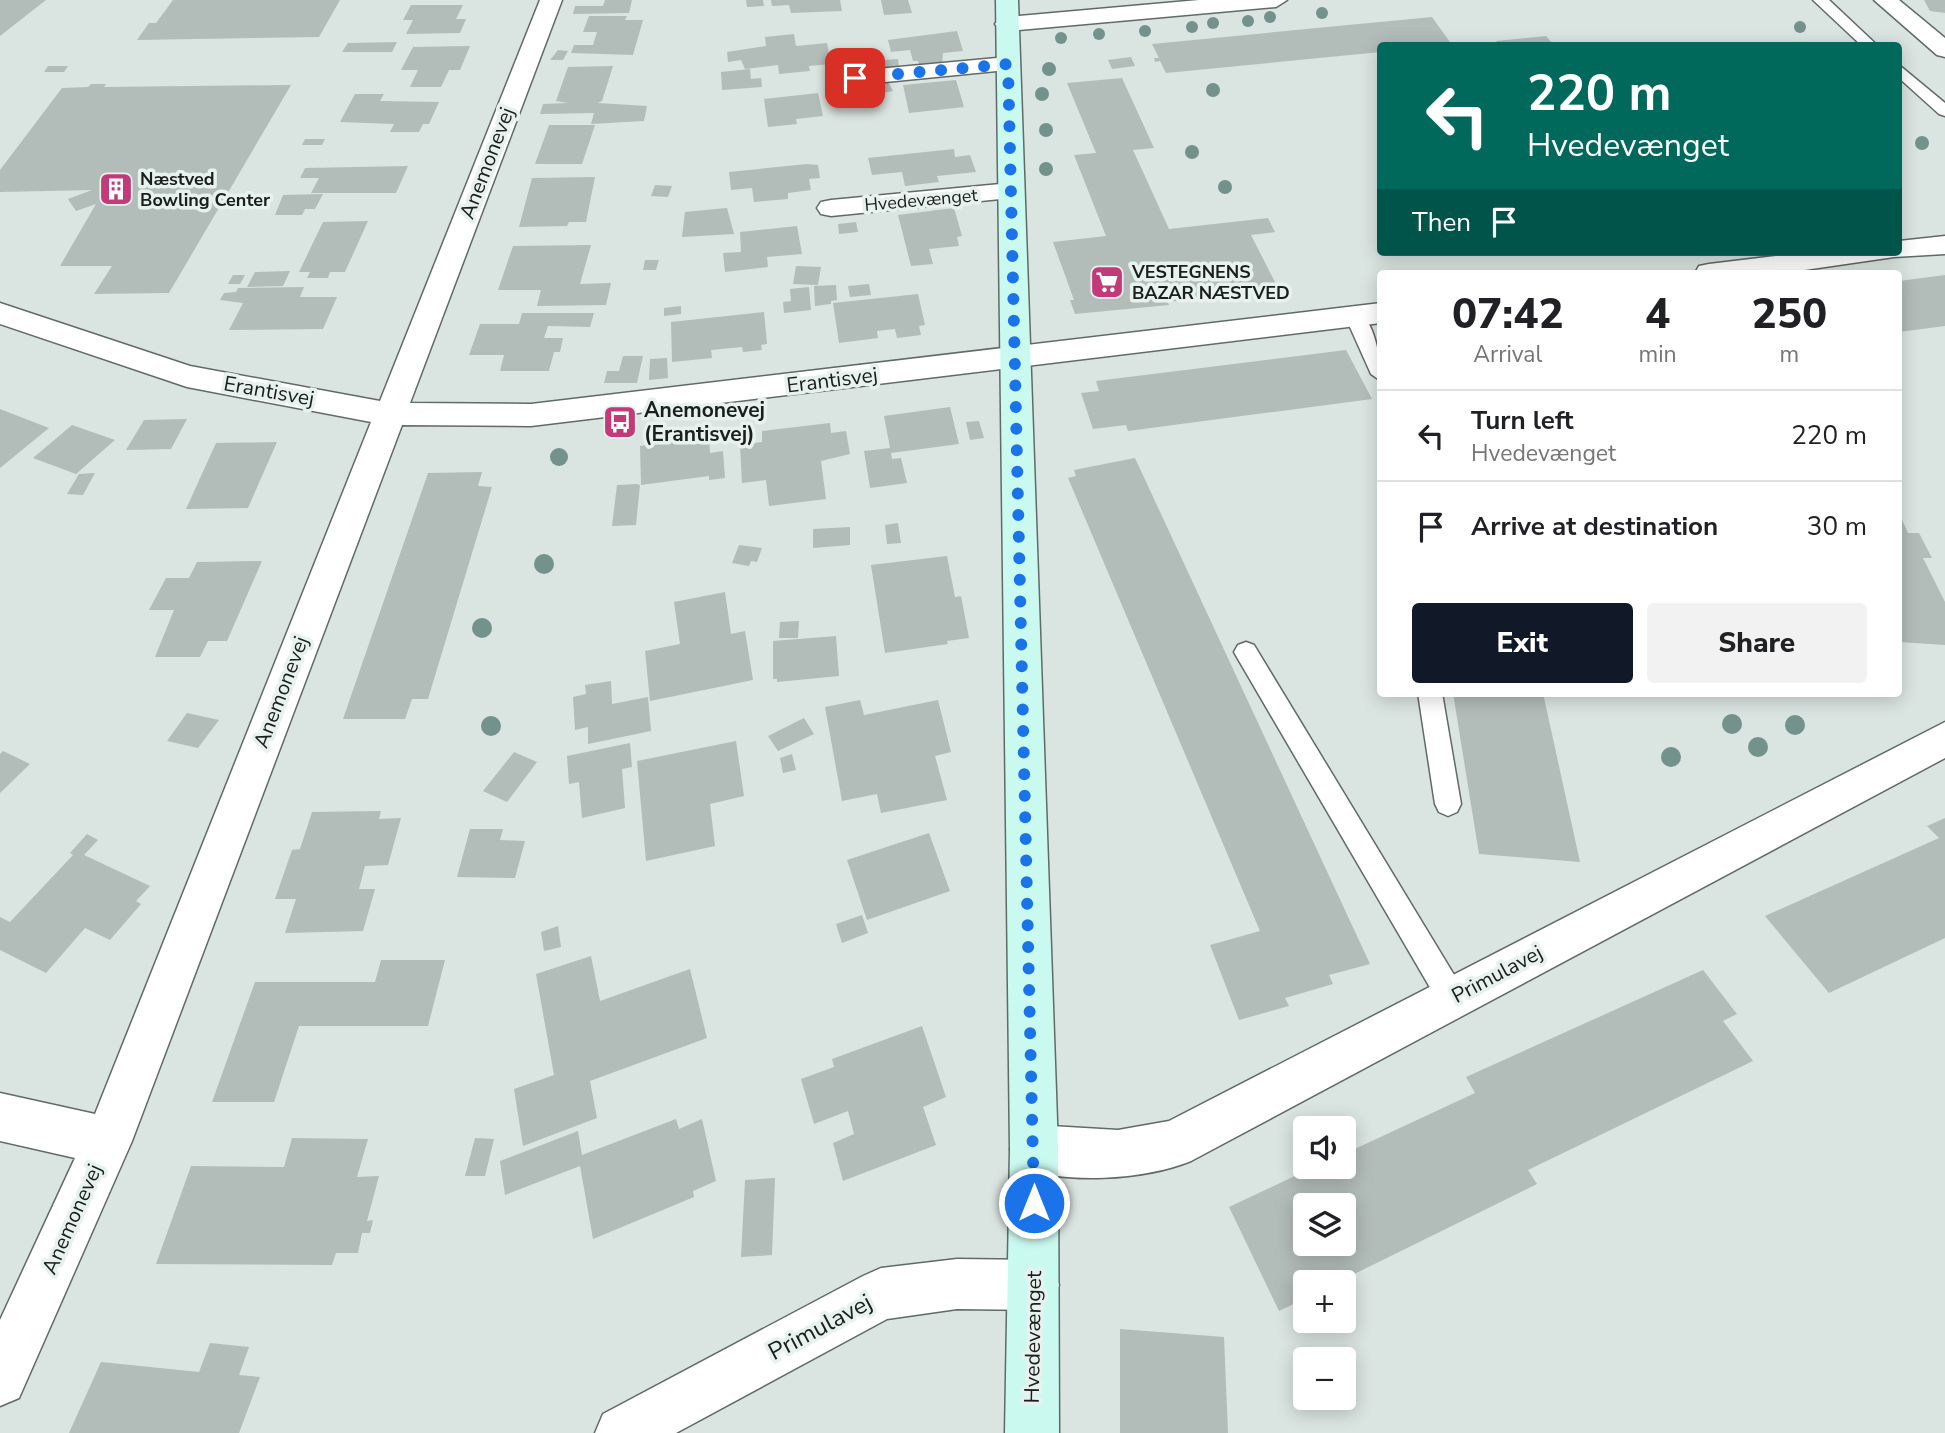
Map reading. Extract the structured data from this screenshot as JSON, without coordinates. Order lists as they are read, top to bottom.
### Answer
{
  "streets": {
    "street": [
      "Anemonevej",
      "Hvedevænget",
      "Erantisvej",
      "Primulavej"
    ]
  },
  "crossings": [
    ["Anemonevej", "Erantisvej"],
    ["Hvedevænget", "Erantisvej"],
    ["Hvedevænget", "Primulavej"]
  ],
  "places": {
    "building": ["Næstved Bowling Center"],
    "supermarket": ["VESTEGNENS BAZAR NÆSTVED"],
    "bus stop": ["Anemonevej (Erantisvej)"]
  },
  "page": {
    "turn": ["220 m", "Hvedevænget"],
    "then": "Then",
    "eta": [
      "07:42",
      "Arrival",
      "4",
      "min",
      "250",
      "m"
    ],
    "list": [
      {
        "name": "Turn left",
        "note": "Hvedevænget",
        "value": "220 m"
      },
      {
        "name": "Arrive at destination",
        "value": "30 m"
      }
    ],
    "buttons": ["Exit", "Share"],
    "map_buttons": ["+", "−"]
  }
}
